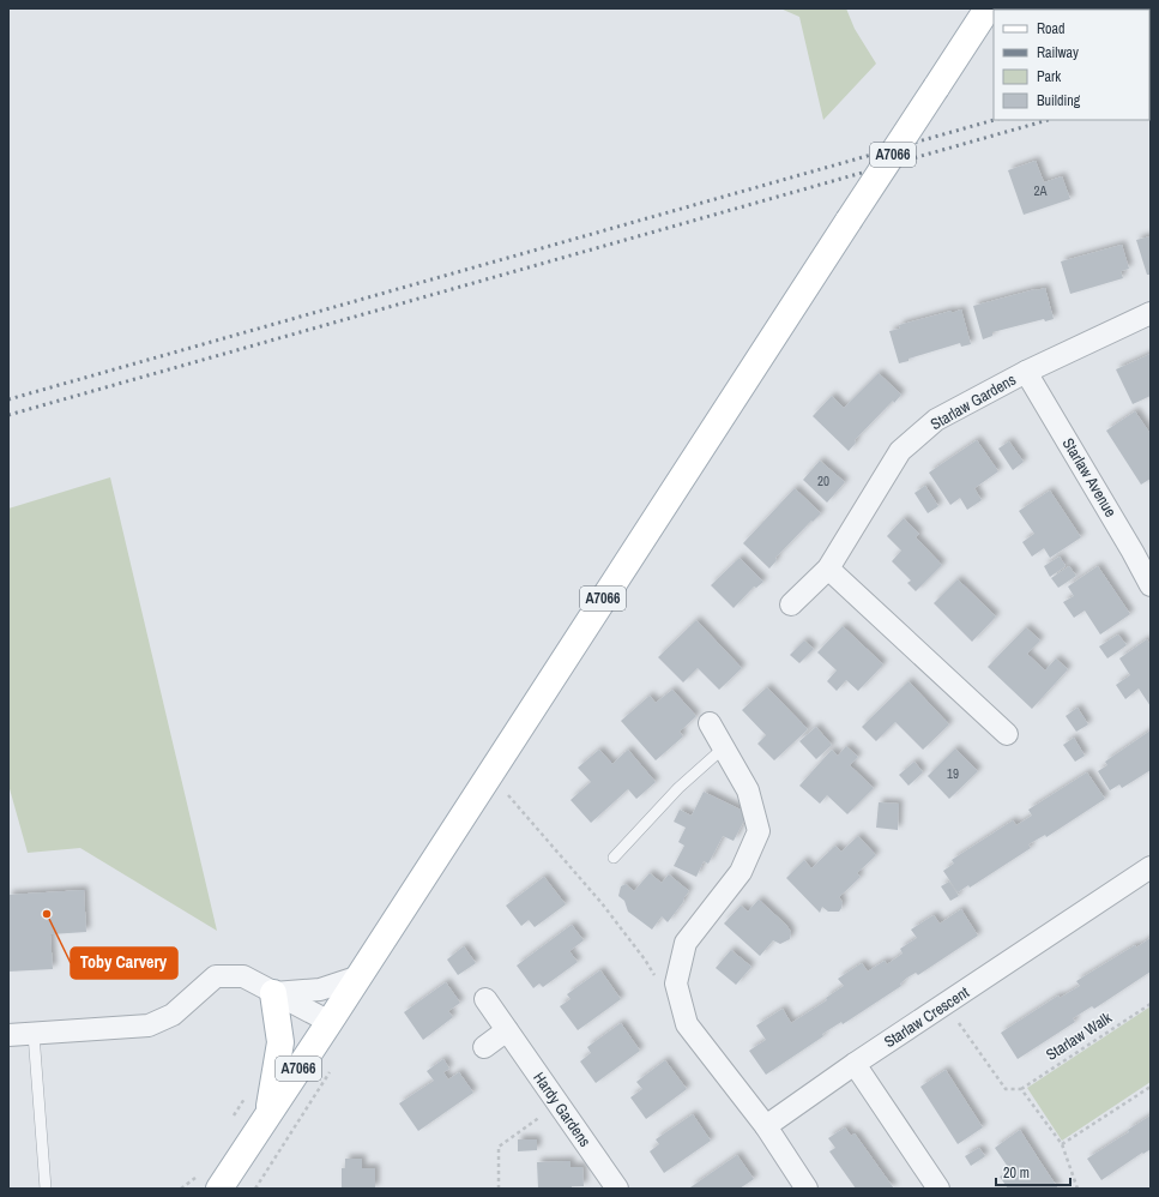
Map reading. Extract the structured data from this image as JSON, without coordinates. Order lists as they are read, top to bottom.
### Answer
{
  "streets": {
    "main road": ["A7066"],
    "street": [
      "Starlaw Gardens",
      "Starlaw Avenue",
      "Starlaw Crescent",
      "Hardy Gardens"
    ],
    "path": ["Starlaw Walk"]
  },
  "crossings": [
    ["Starlaw Gardens", "Starlaw Avenue"]
  ],
  "places": ["Toby Carvery"],
  "house_numbers": ["2A", "20", "19"],
  "legend": [
    "Road",
    "Railway",
    "Park",
    "Building"
  ],
  "scale_bar": "20 m"
}
